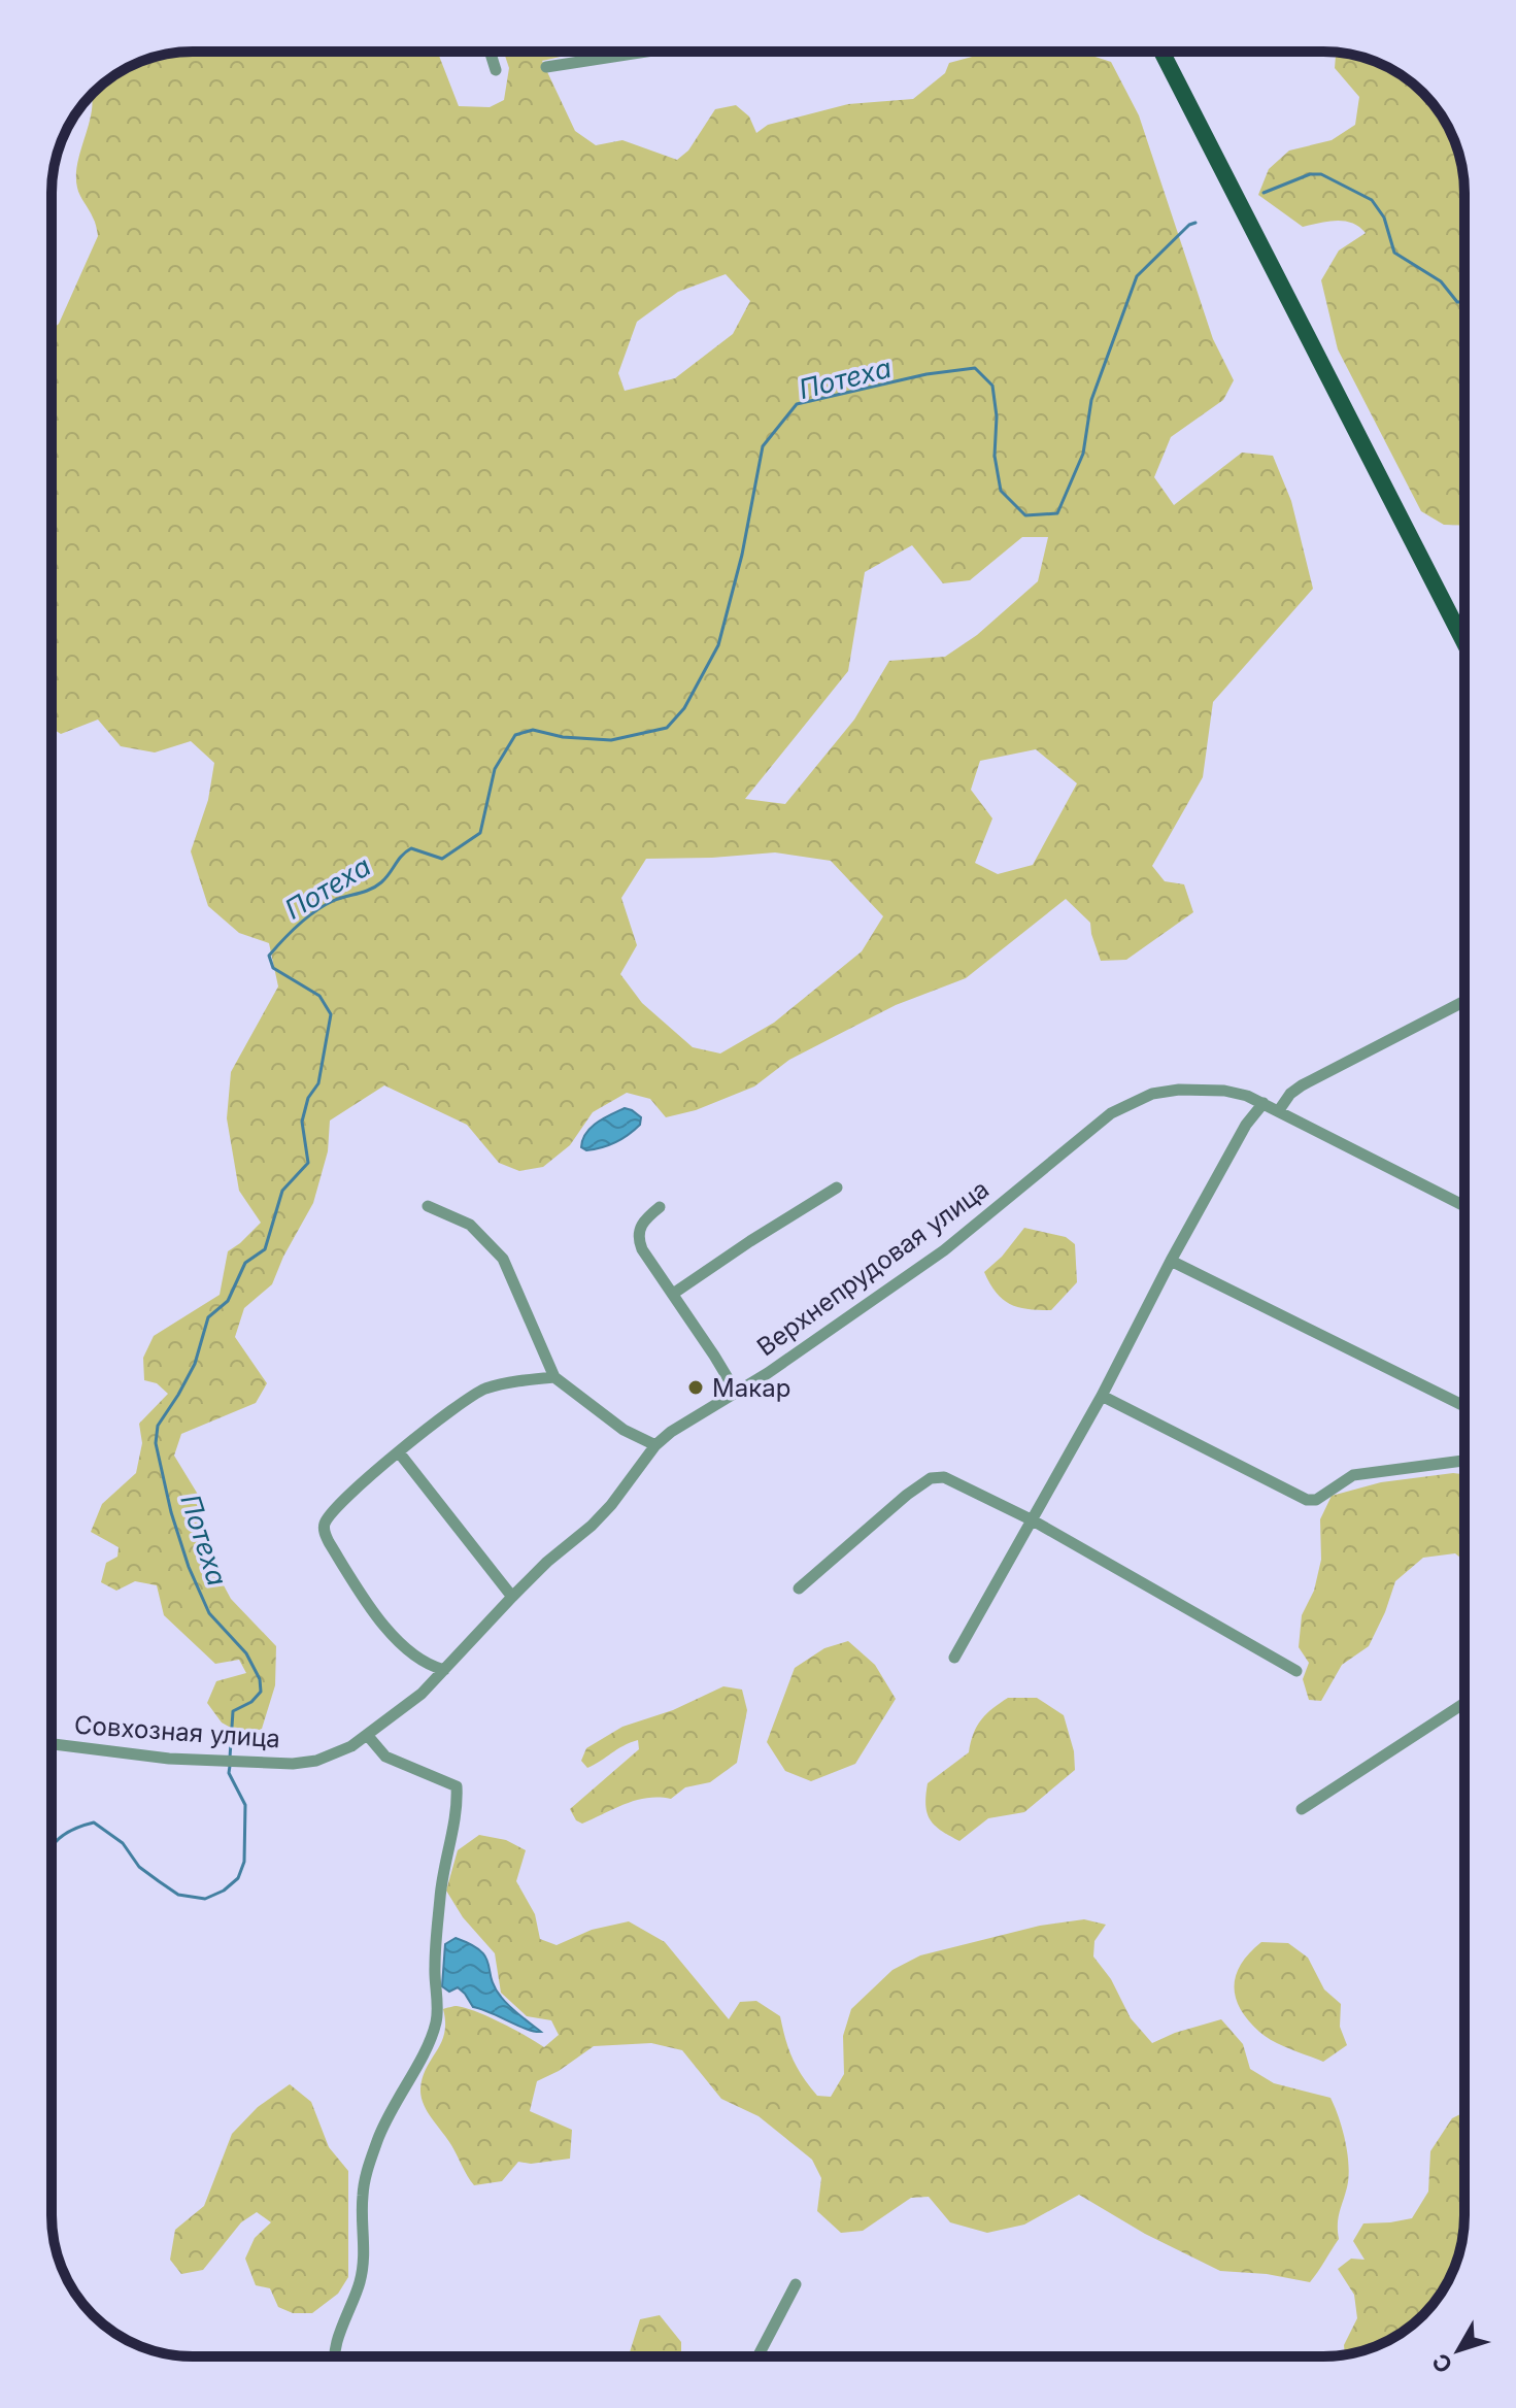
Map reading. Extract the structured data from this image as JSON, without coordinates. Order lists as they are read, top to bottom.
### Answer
{
  "streets": {
    "street": ["Верхнепрудовая улица", "Совхозная улица"]
  },
  "crossings": [
    ["Верхнепрудовая улица", "Совхозная улица"]
  ],
  "water": ["Потеха"],
  "places": ["Макар"],
  "north": "bottom left"
}
